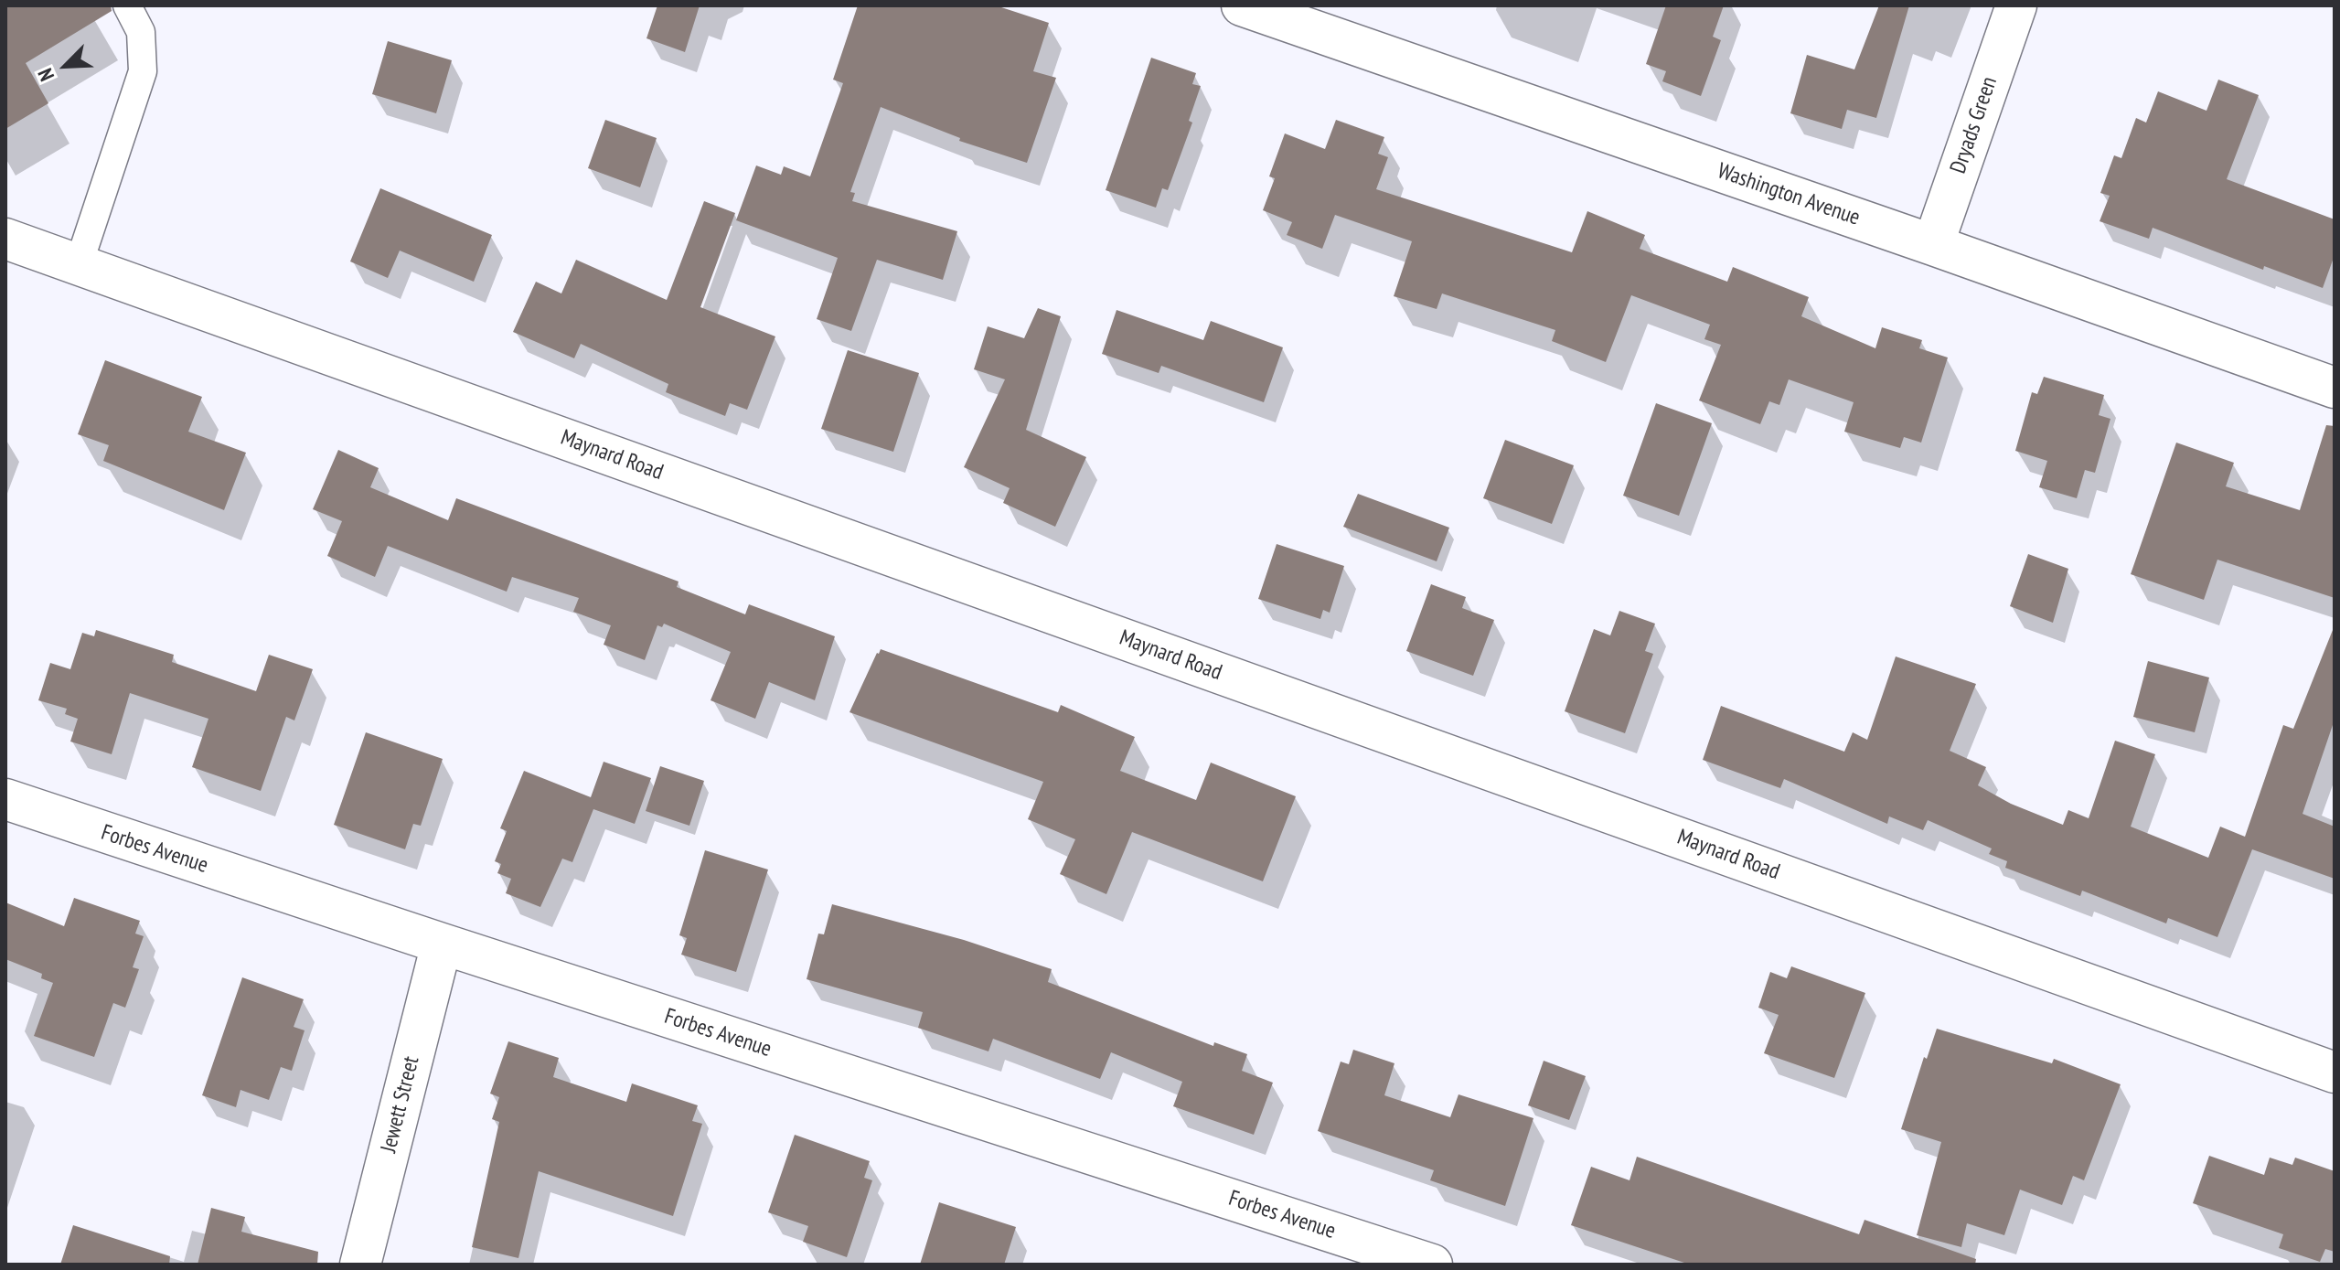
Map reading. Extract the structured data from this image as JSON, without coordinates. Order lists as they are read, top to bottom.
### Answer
{
  "streets": {
    "street": [
      "Dryads Green",
      "Washington Avenue",
      "Maynard Road",
      "Forbes Avenue",
      "Jewett Street"
    ]
  },
  "crossings": [
    ["Dryads Green", "Washington Avenue"],
    ["Forbes Avenue", "Jewett Street"]
  ],
  "north": "bottom left"
}
